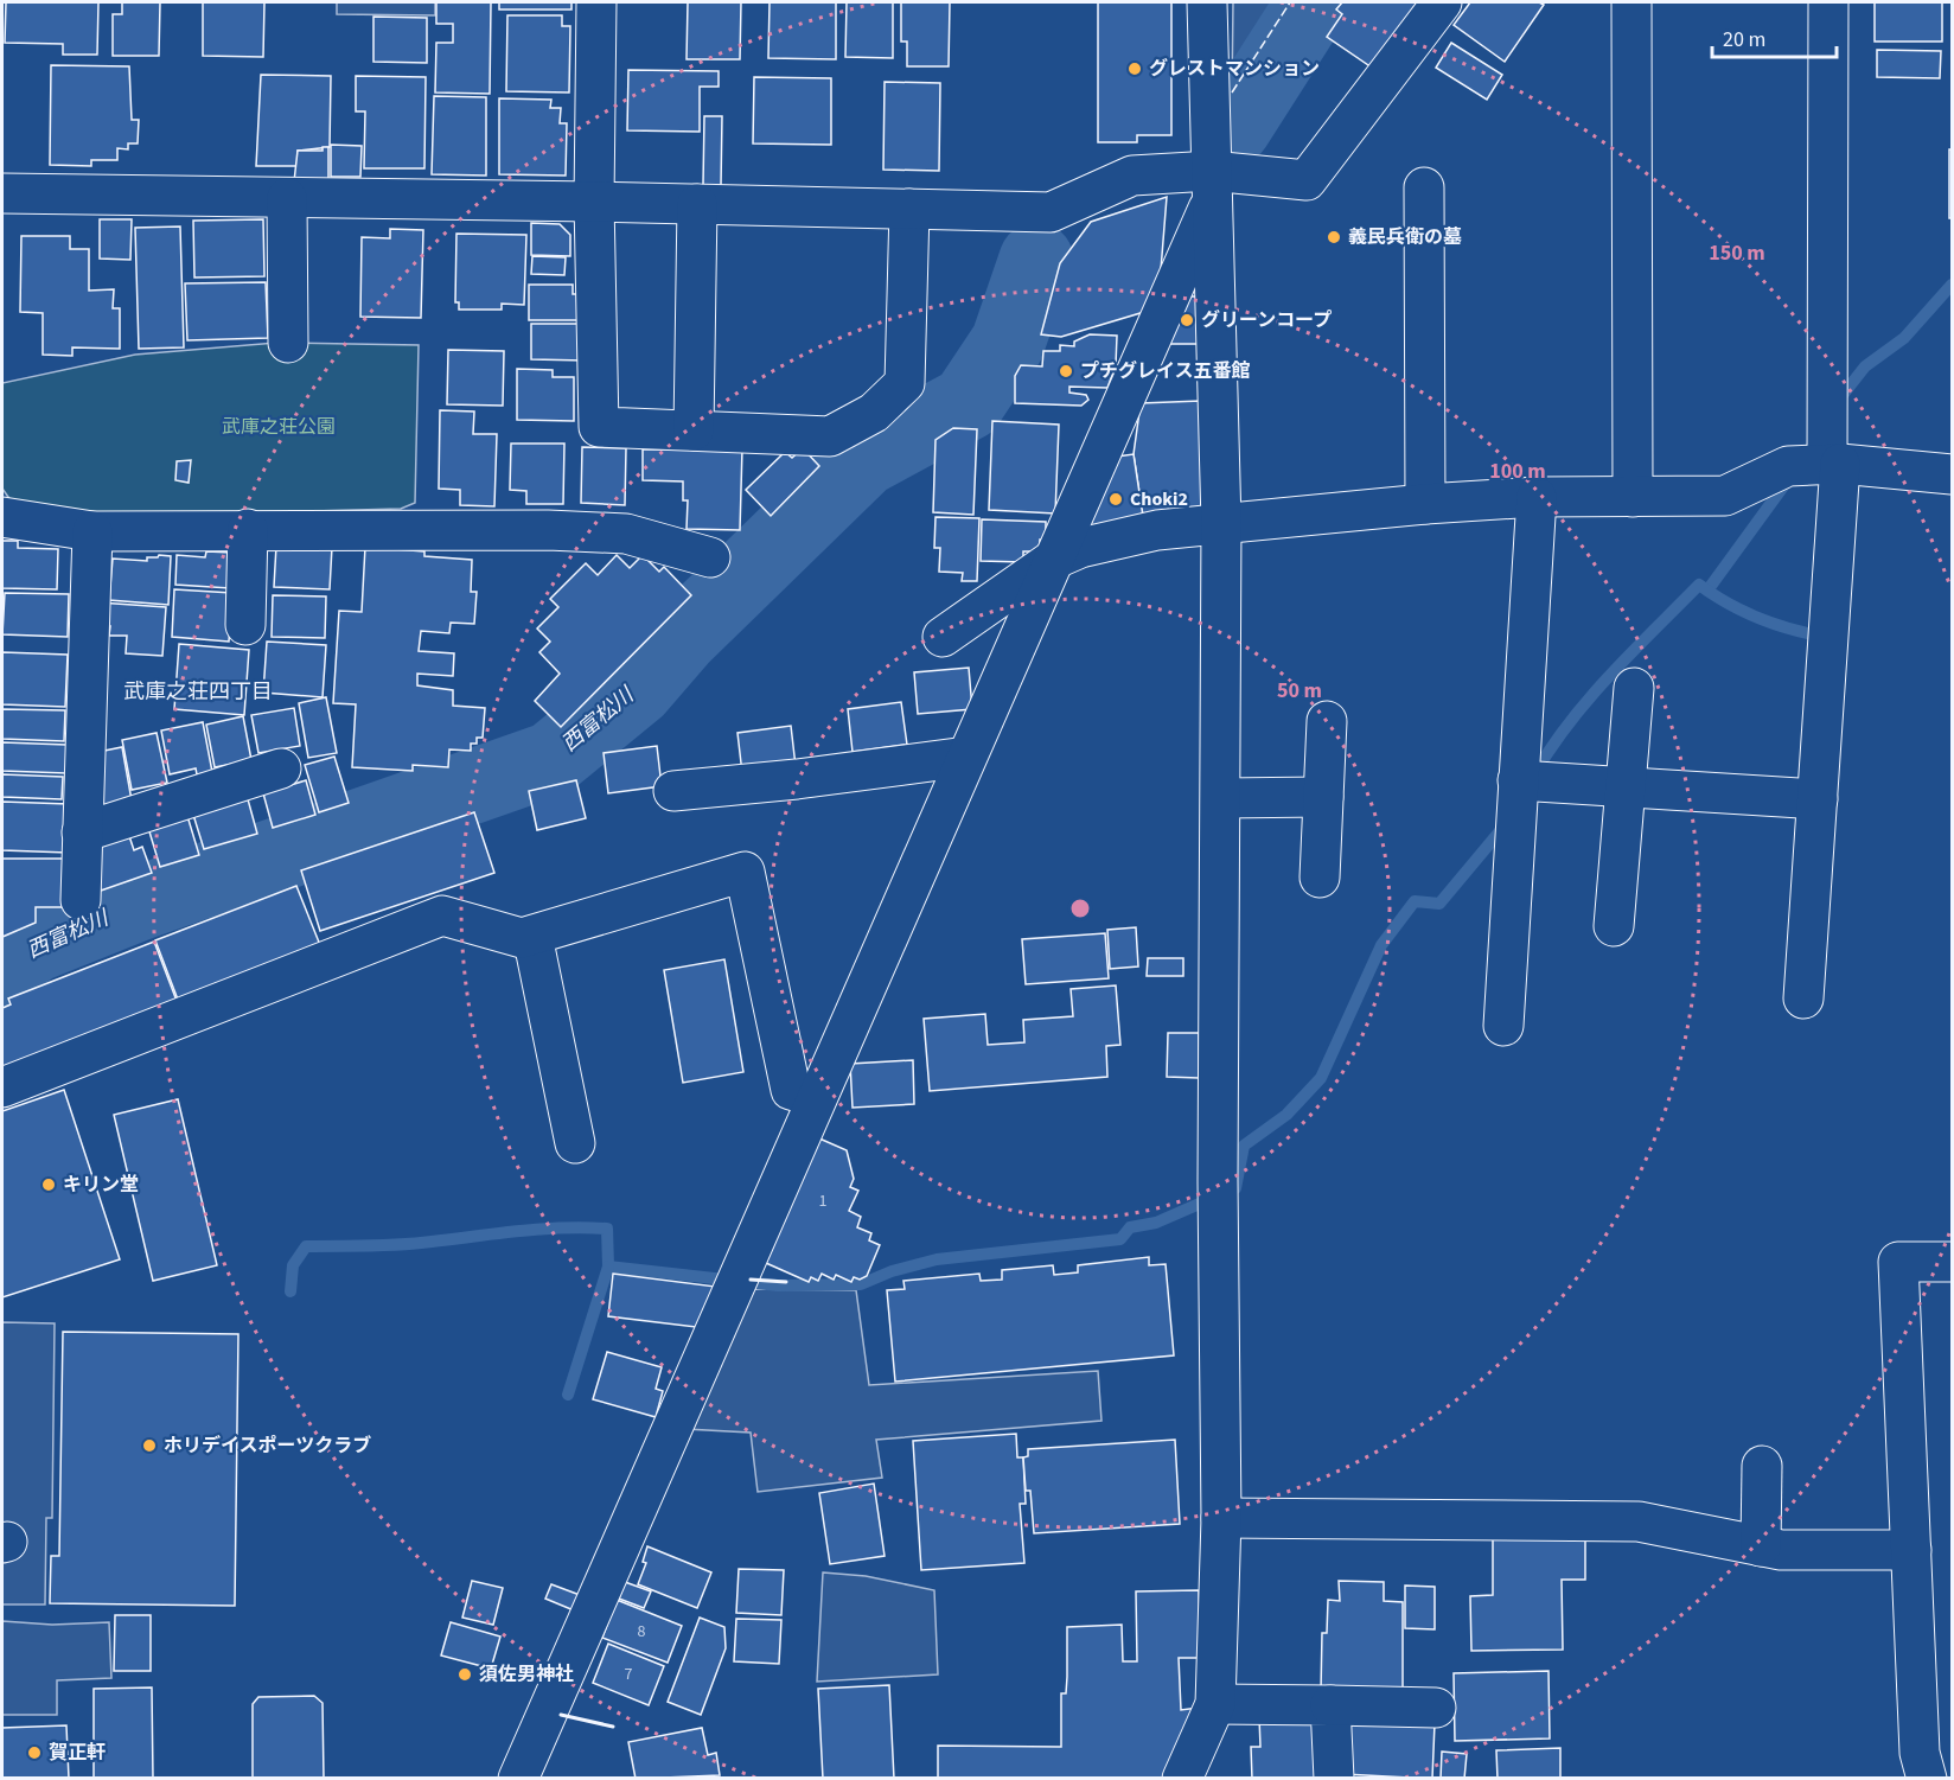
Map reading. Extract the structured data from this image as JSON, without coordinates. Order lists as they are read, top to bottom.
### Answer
{
  "districts": ["武庫之荘四丁目"],
  "water": ["西富松川"],
  "parks": ["武庫之荘公園"],
  "places": [
    "グレストマンション",
    "義民兵衛の墓",
    "グリーンコープ",
    "プチグレイス五番館",
    "Choki2",
    "キリン堂",
    "ホリデイスポーツクラブ",
    "須佐男神社",
    "賀正軒"
  ],
  "house_numbers": ["1", "8", "7"],
  "scale_bar": "20 m",
  "rings": ["150 m", "100 m", "50 m"]
}
